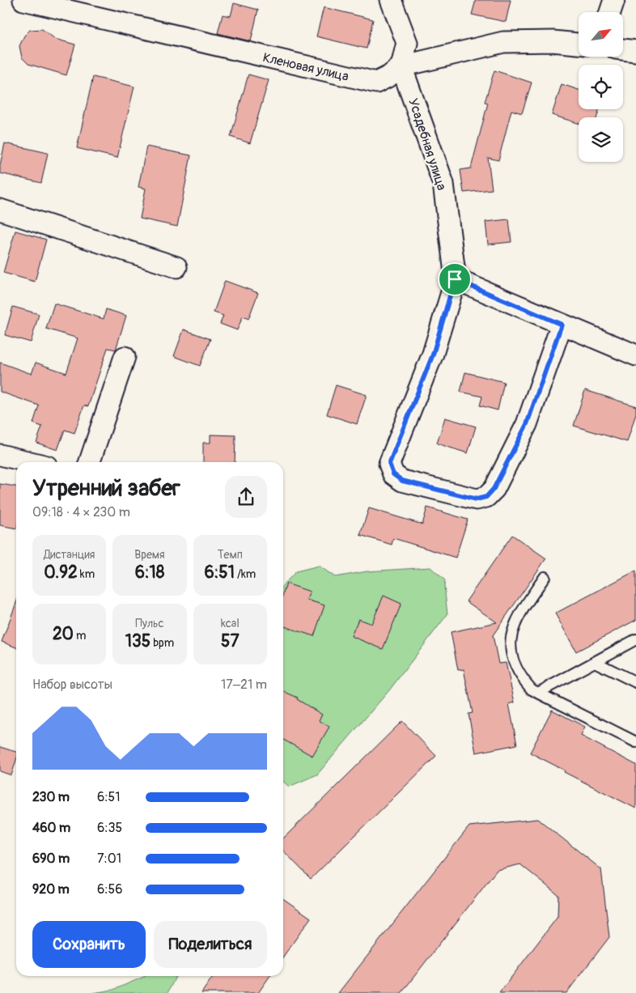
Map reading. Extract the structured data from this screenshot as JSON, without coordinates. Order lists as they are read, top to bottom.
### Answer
{
  "streets": {
    "street": ["Кленовая улица", "Усадебная улица"]
  },
  "crossings": [
    ["Кленовая улица", "Усадебная улица"]
  ],
  "north": "top right",
  "page": {
    "heading": ["Утренний забег", "09:18 · 4 × 230 m"],
    "stats": [
      ["Дистанция", "0.92 km"],
      ["Время", "6:18"],
      ["Темп", "6:51 /km"],
      ["20 m"],
      ["Пульс", "135 bpm"],
      ["kcal", "57"]
    ],
    "chart": ["Набор высоты", "17–21 m"],
    "list": [
      {
        "name": "230 m",
        "note": "6:51"
      },
      {
        "name": "460 m",
        "note": "6:35"
      },
      {
        "name": "690 m",
        "note": "7:01"
      },
      {
        "name": "920 m",
        "note": "6:56"
      }
    ],
    "buttons": ["Сохранить", "Поделиться"]
  }
}
